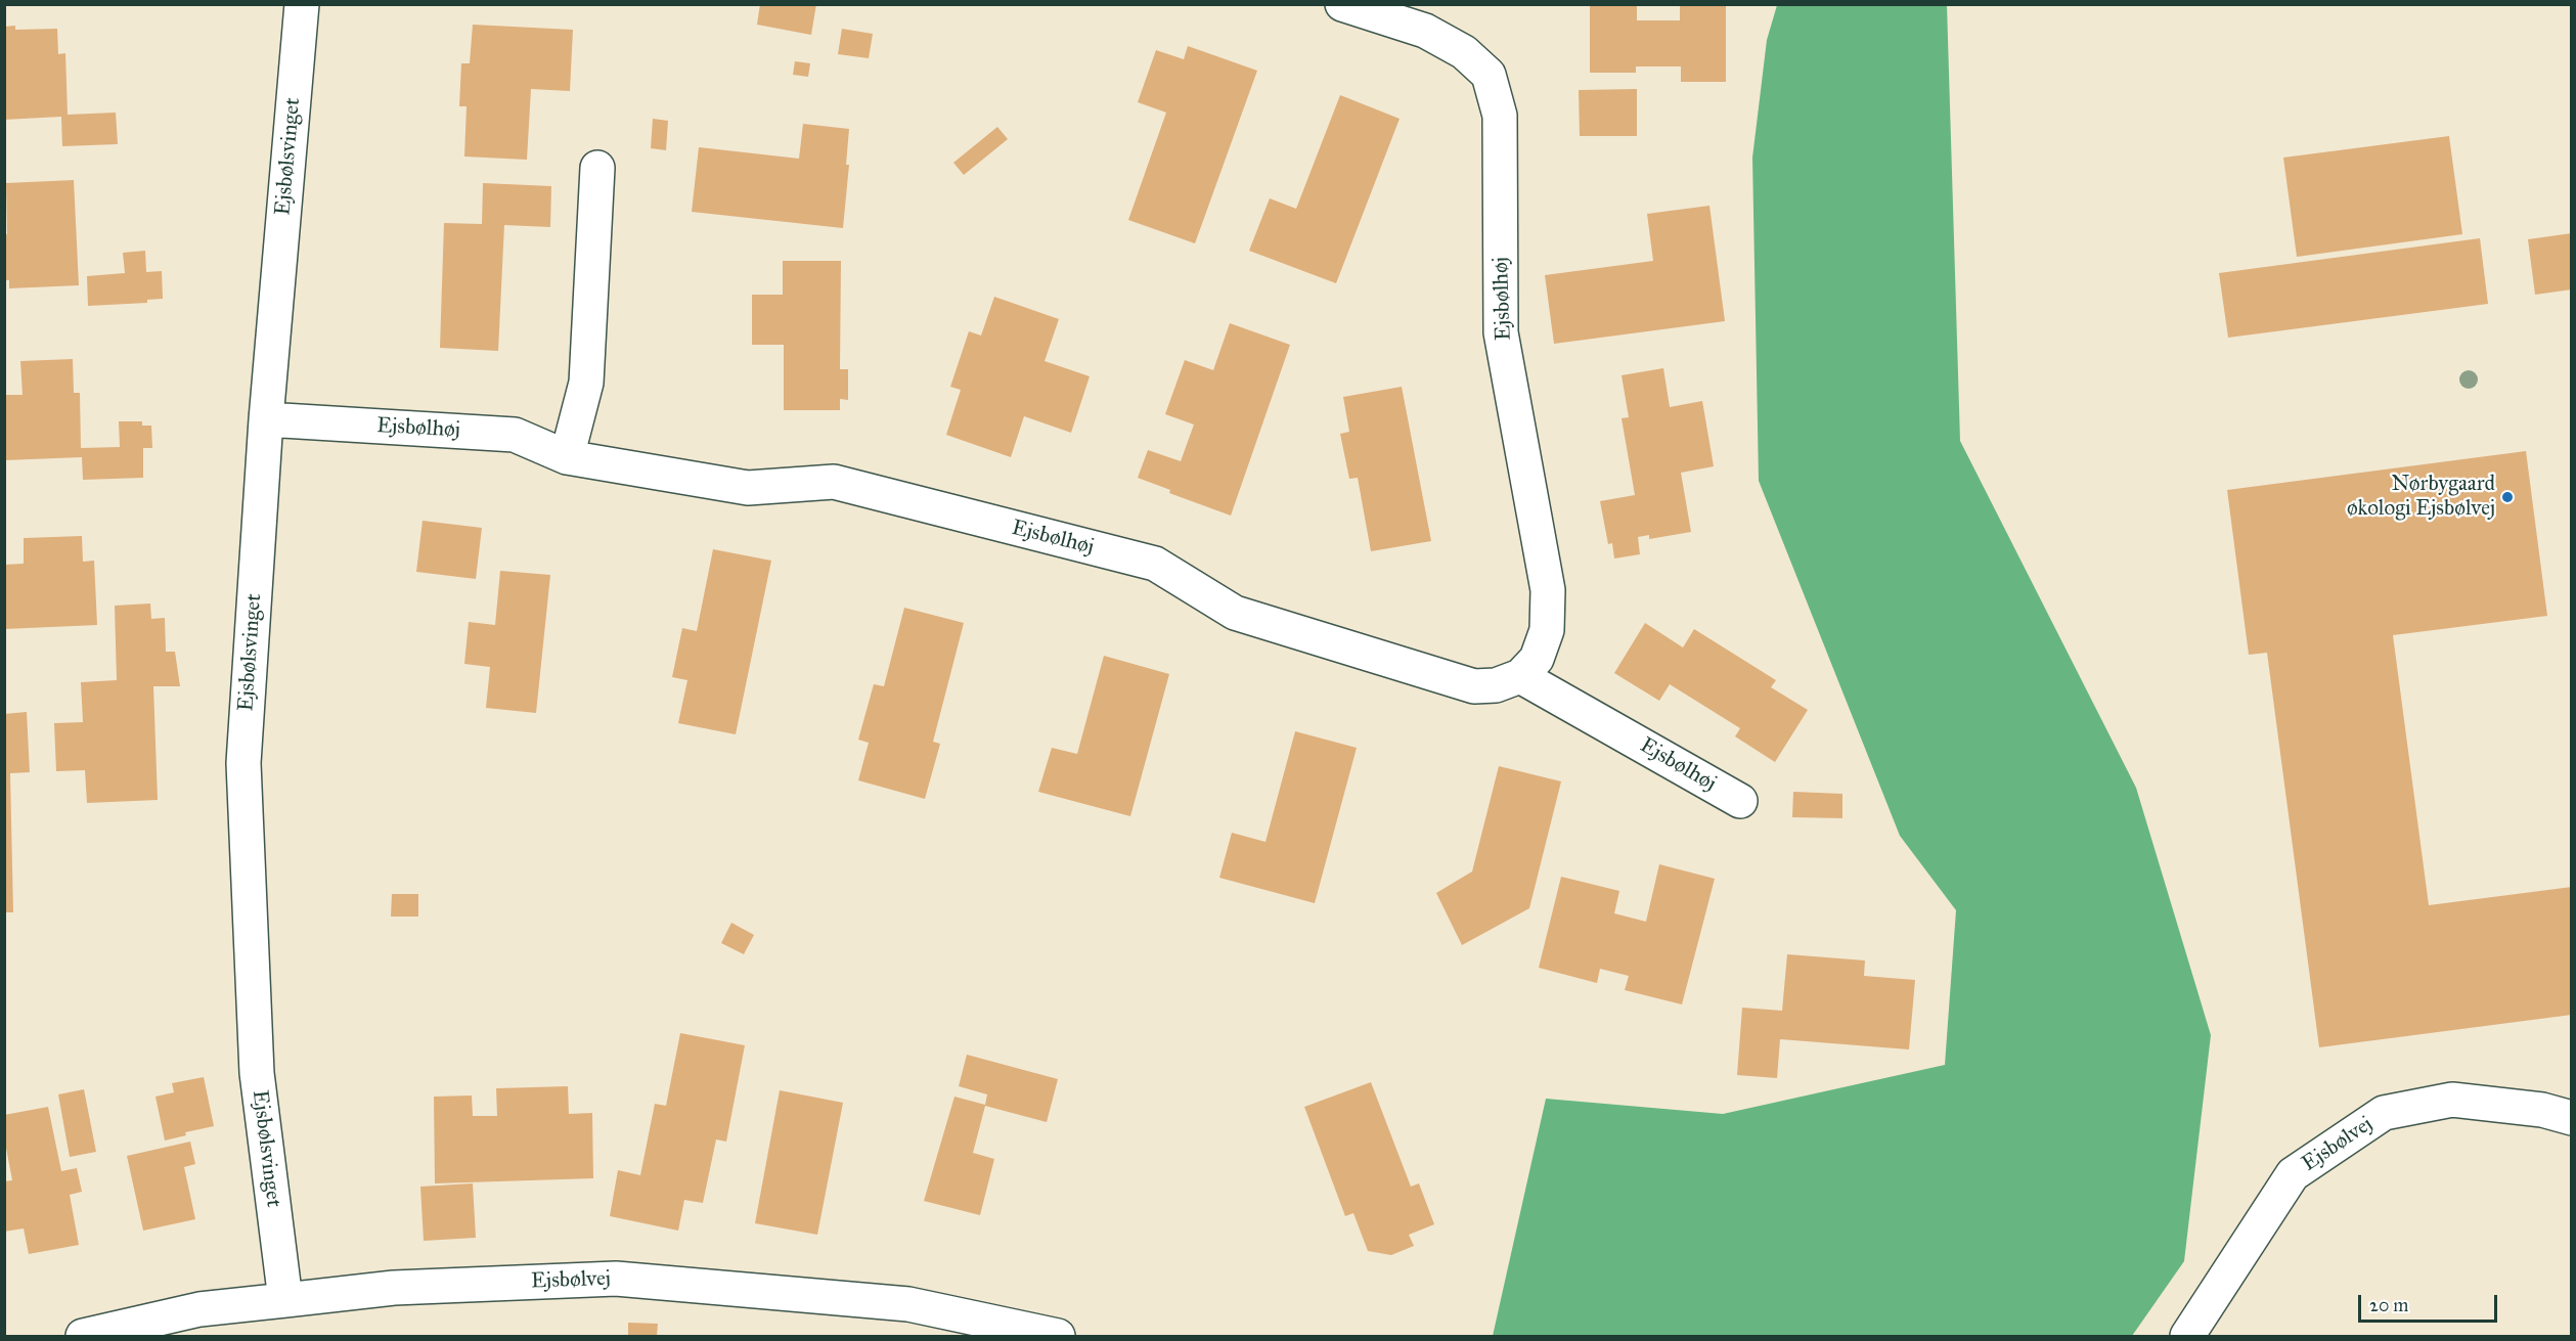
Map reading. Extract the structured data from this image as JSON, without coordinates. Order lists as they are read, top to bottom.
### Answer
{
  "streets": {
    "street": ["Ejsbølsvinget", "Ejsbølhøj", "Ejsbølvej"]
  },
  "crossings": [
    ["Ejsbølsvinget", "Ejsbølhøj"],
    ["Ejsbølsvinget", "Ejsbølvej"]
  ],
  "places": ["Nørbygaard økologi Ejsbølvej"],
  "scale_bar": "20 m"
}
